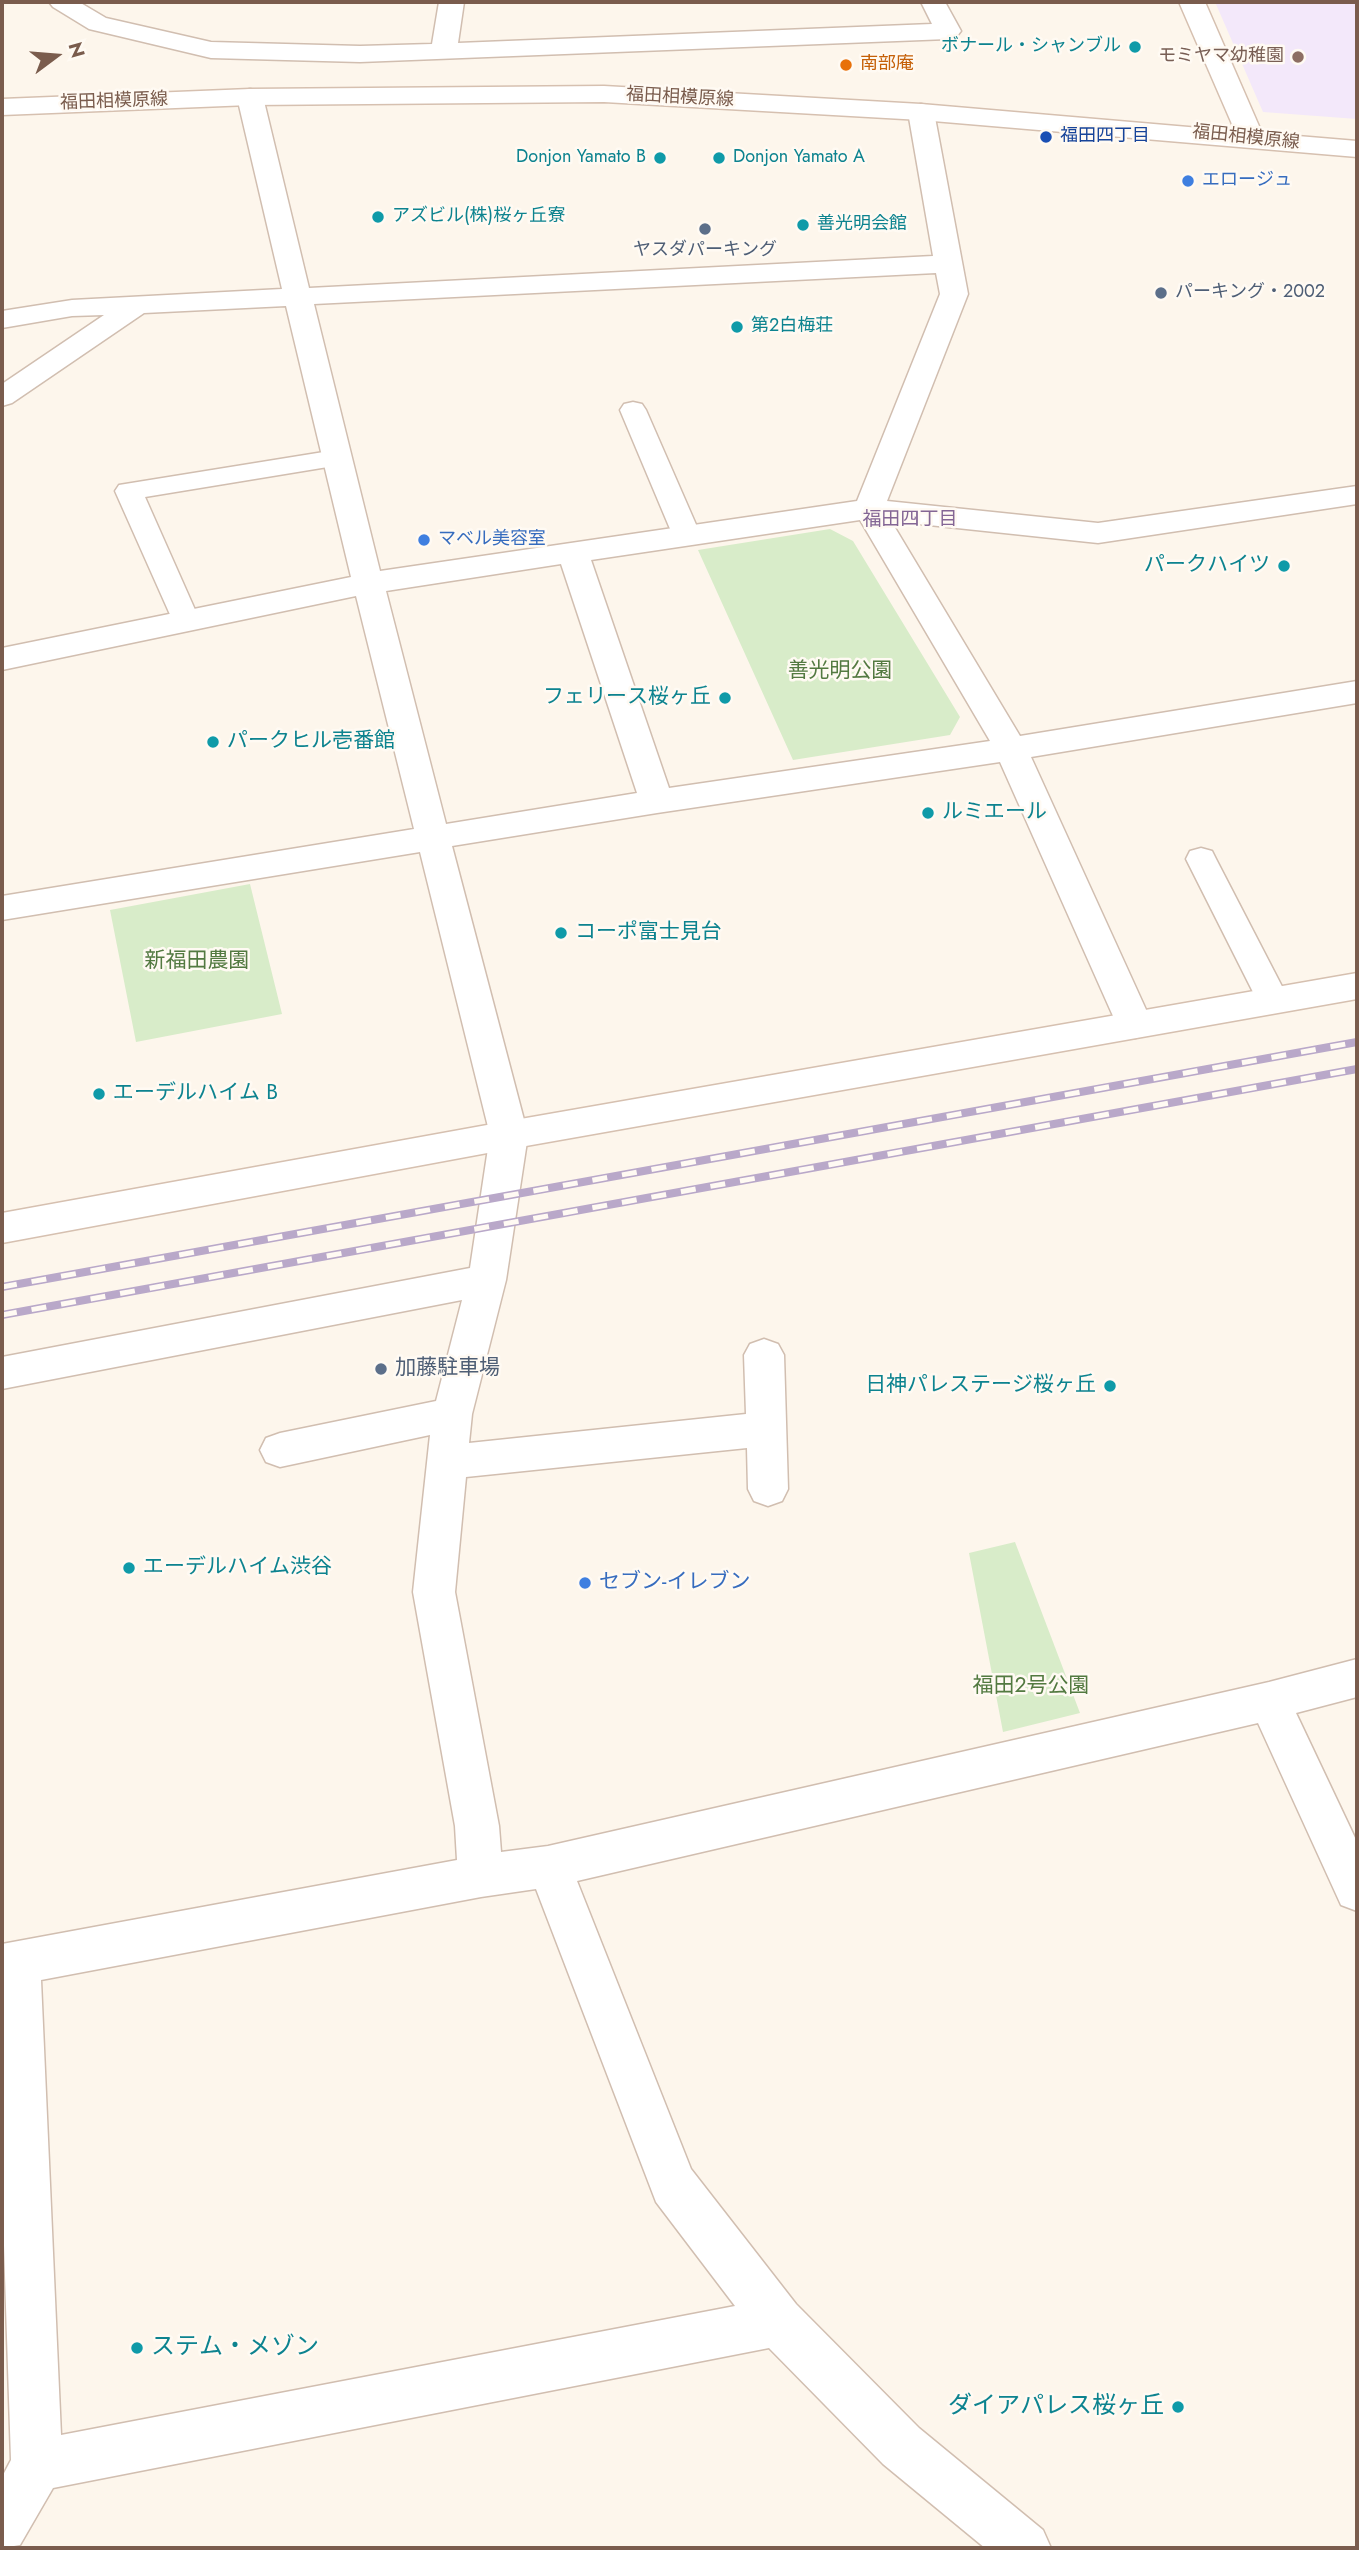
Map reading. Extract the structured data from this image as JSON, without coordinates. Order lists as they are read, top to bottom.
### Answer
{
  "streets": {
    "street": ["福田相模原線"]
  },
  "districts": ["福田四丁目"],
  "parks": ["善光明公園", "新福田農園", "福田2号公園"],
  "places": [
    "ボナール・シャンブル",
    "モミヤマ幼稚園",
    "南部庵",
    "福田四丁目",
    "Donjon Yamato B",
    "Donjon Yamato A",
    "エロージュ",
    "アズビル(株)桜ヶ丘寮",
    "善光明会館",
    "ヤスダパーキング",
    "パーキング・2002",
    "第2白梅荘",
    "マベル美容室",
    "パークハイツ",
    "フェリース桜ヶ丘",
    "パークヒル壱番館",
    "ルミエール",
    "コーポ富士見台",
    "エーデルハイム B",
    "加藤駐車場",
    "日神パレステージ桜ヶ丘",
    "エーデルハイム渋谷",
    "セブン-イレブン",
    "ステム・メゾン",
    "ダイアパレス桜ヶ丘"
  ],
  "north": "right"
}
